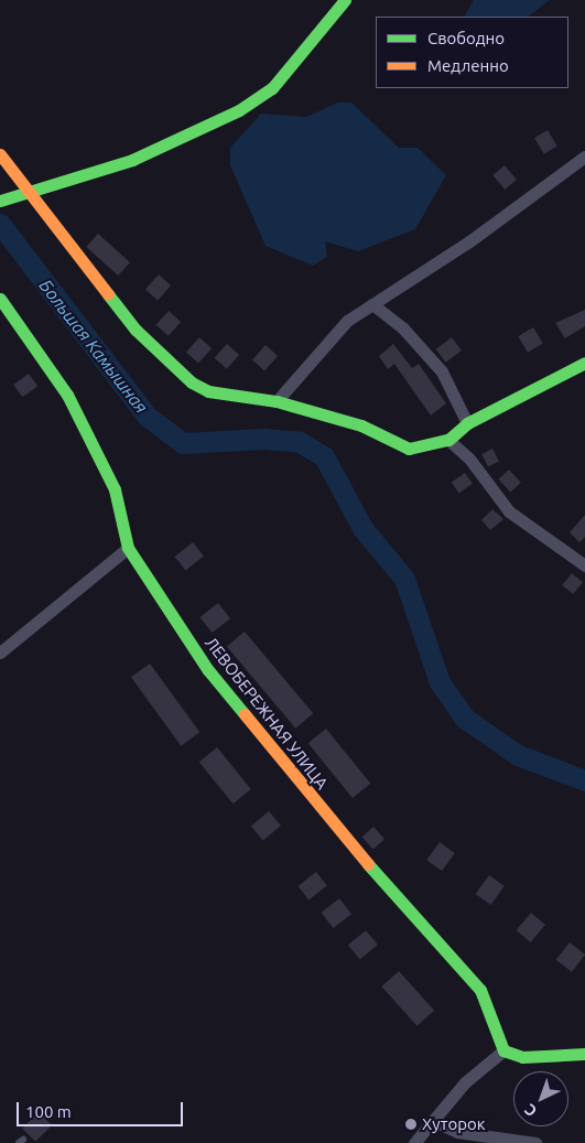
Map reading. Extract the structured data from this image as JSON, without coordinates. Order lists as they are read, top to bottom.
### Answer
{
  "streets": {
    "street": ["ЛЕВОБЕРЕЖНАЯ УЛИЦА"]
  },
  "water": ["Большая Камышная"],
  "places": ["Хуторок"],
  "legend": ["Свободно", "Медленно"],
  "scale_bar": "100 m",
  "north": "bottom left"
}
